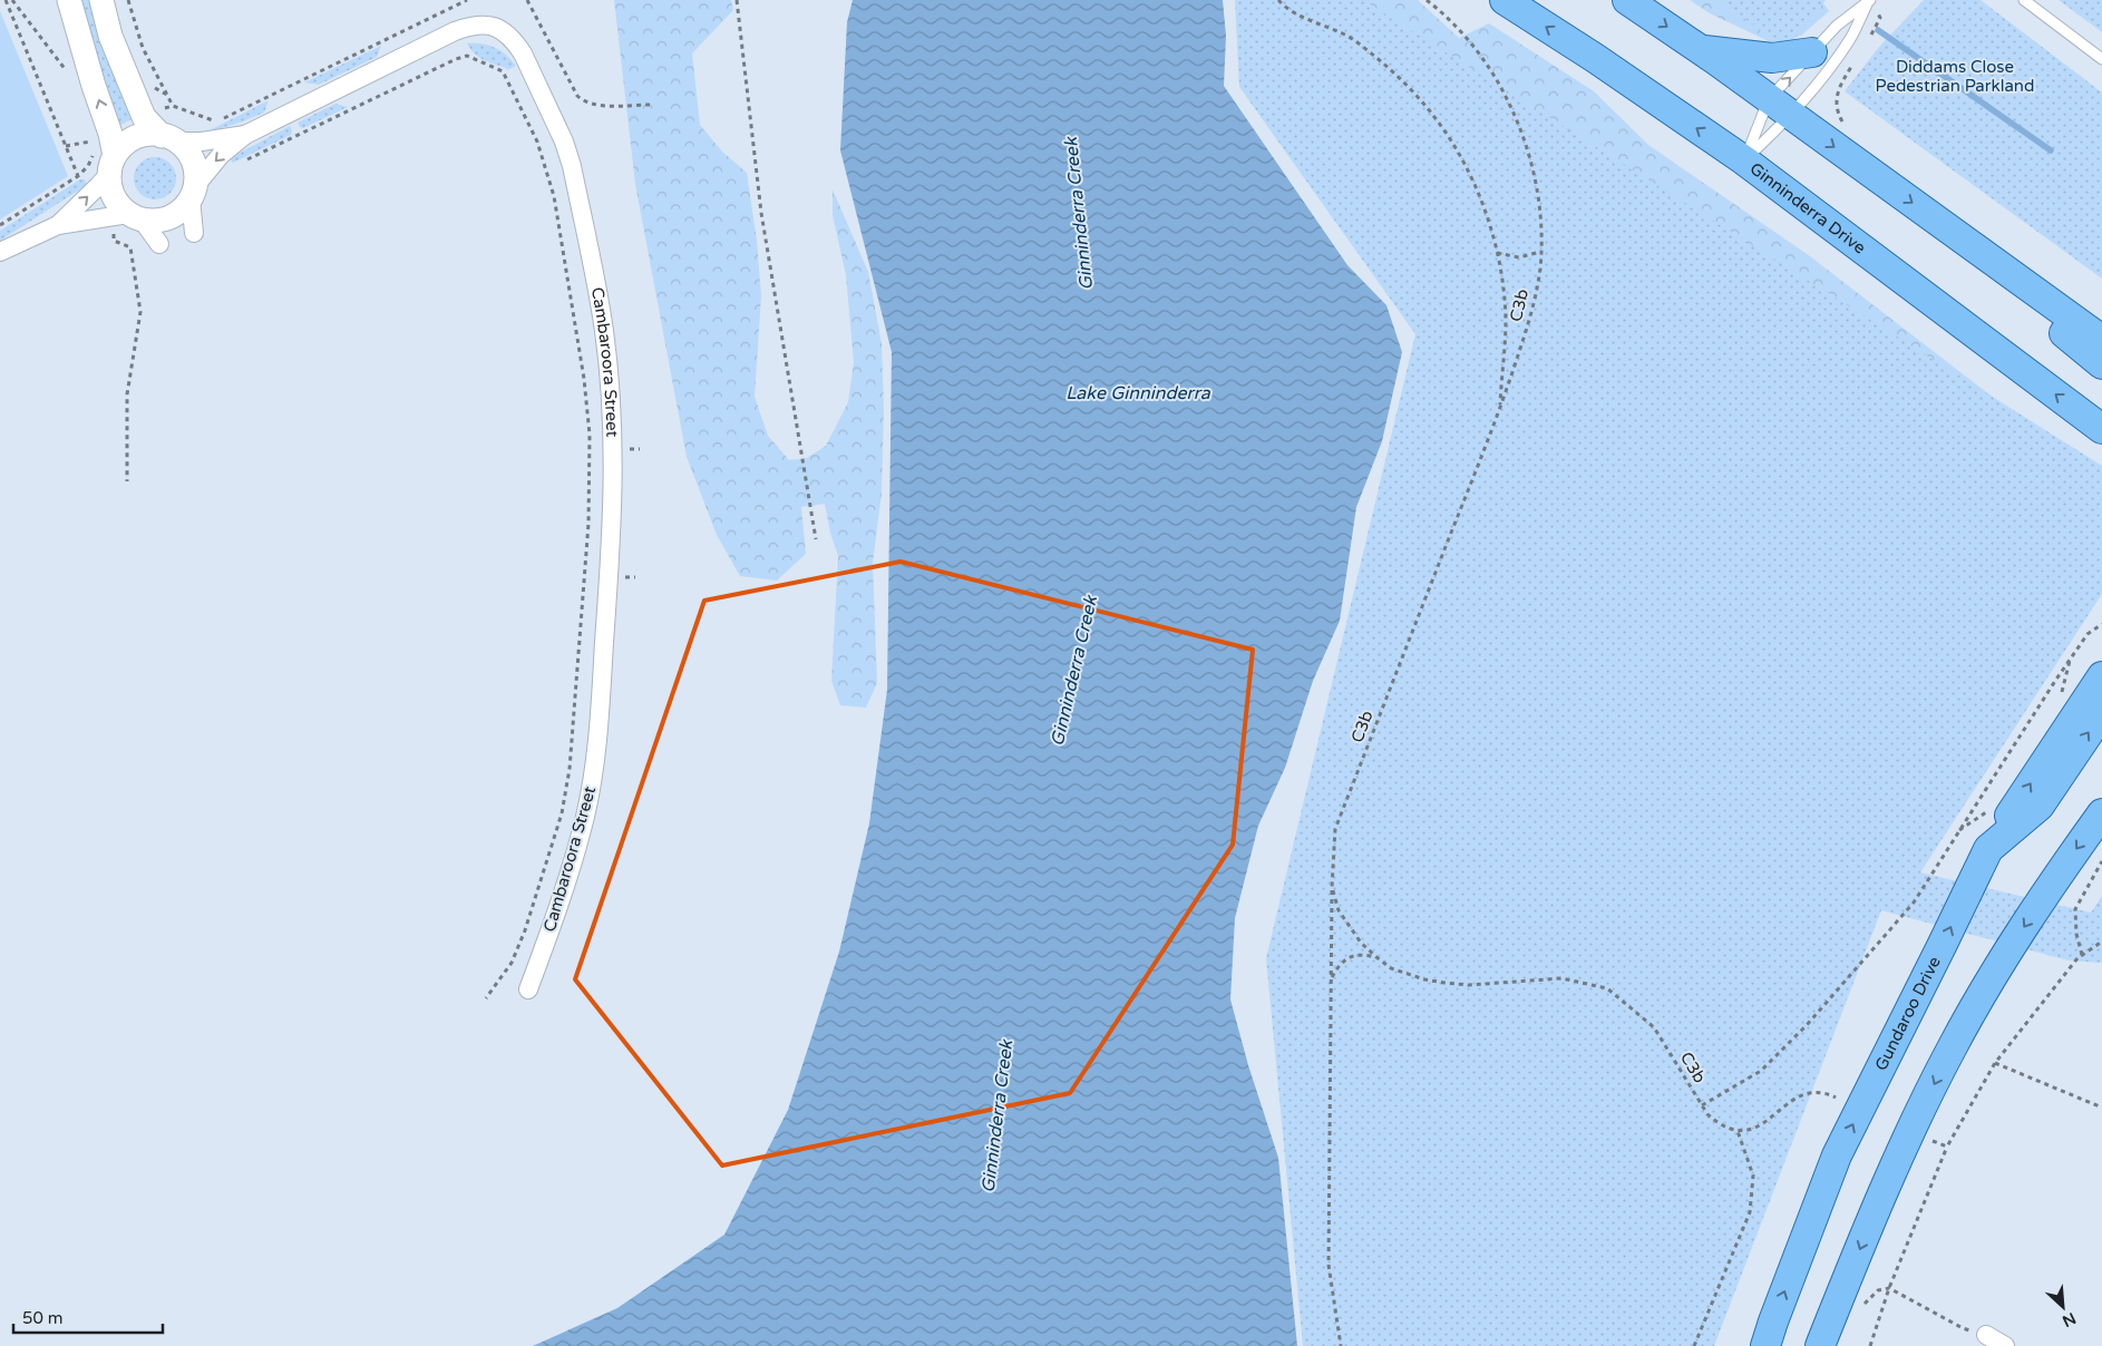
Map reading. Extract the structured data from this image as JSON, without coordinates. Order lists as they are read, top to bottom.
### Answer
{
  "streets": {
    "main road": ["Ginninderra Drive", "Gundaroo Drive"],
    "street": ["Cambaroora Street"],
    "path": ["C3b"]
  },
  "water": ["Ginninderra Creek", "Lake Ginninderra"],
  "parks": ["Diddams Close Pedestrian Parkland"],
  "scale_bar": "50 m",
  "north": "bottom right"
}
